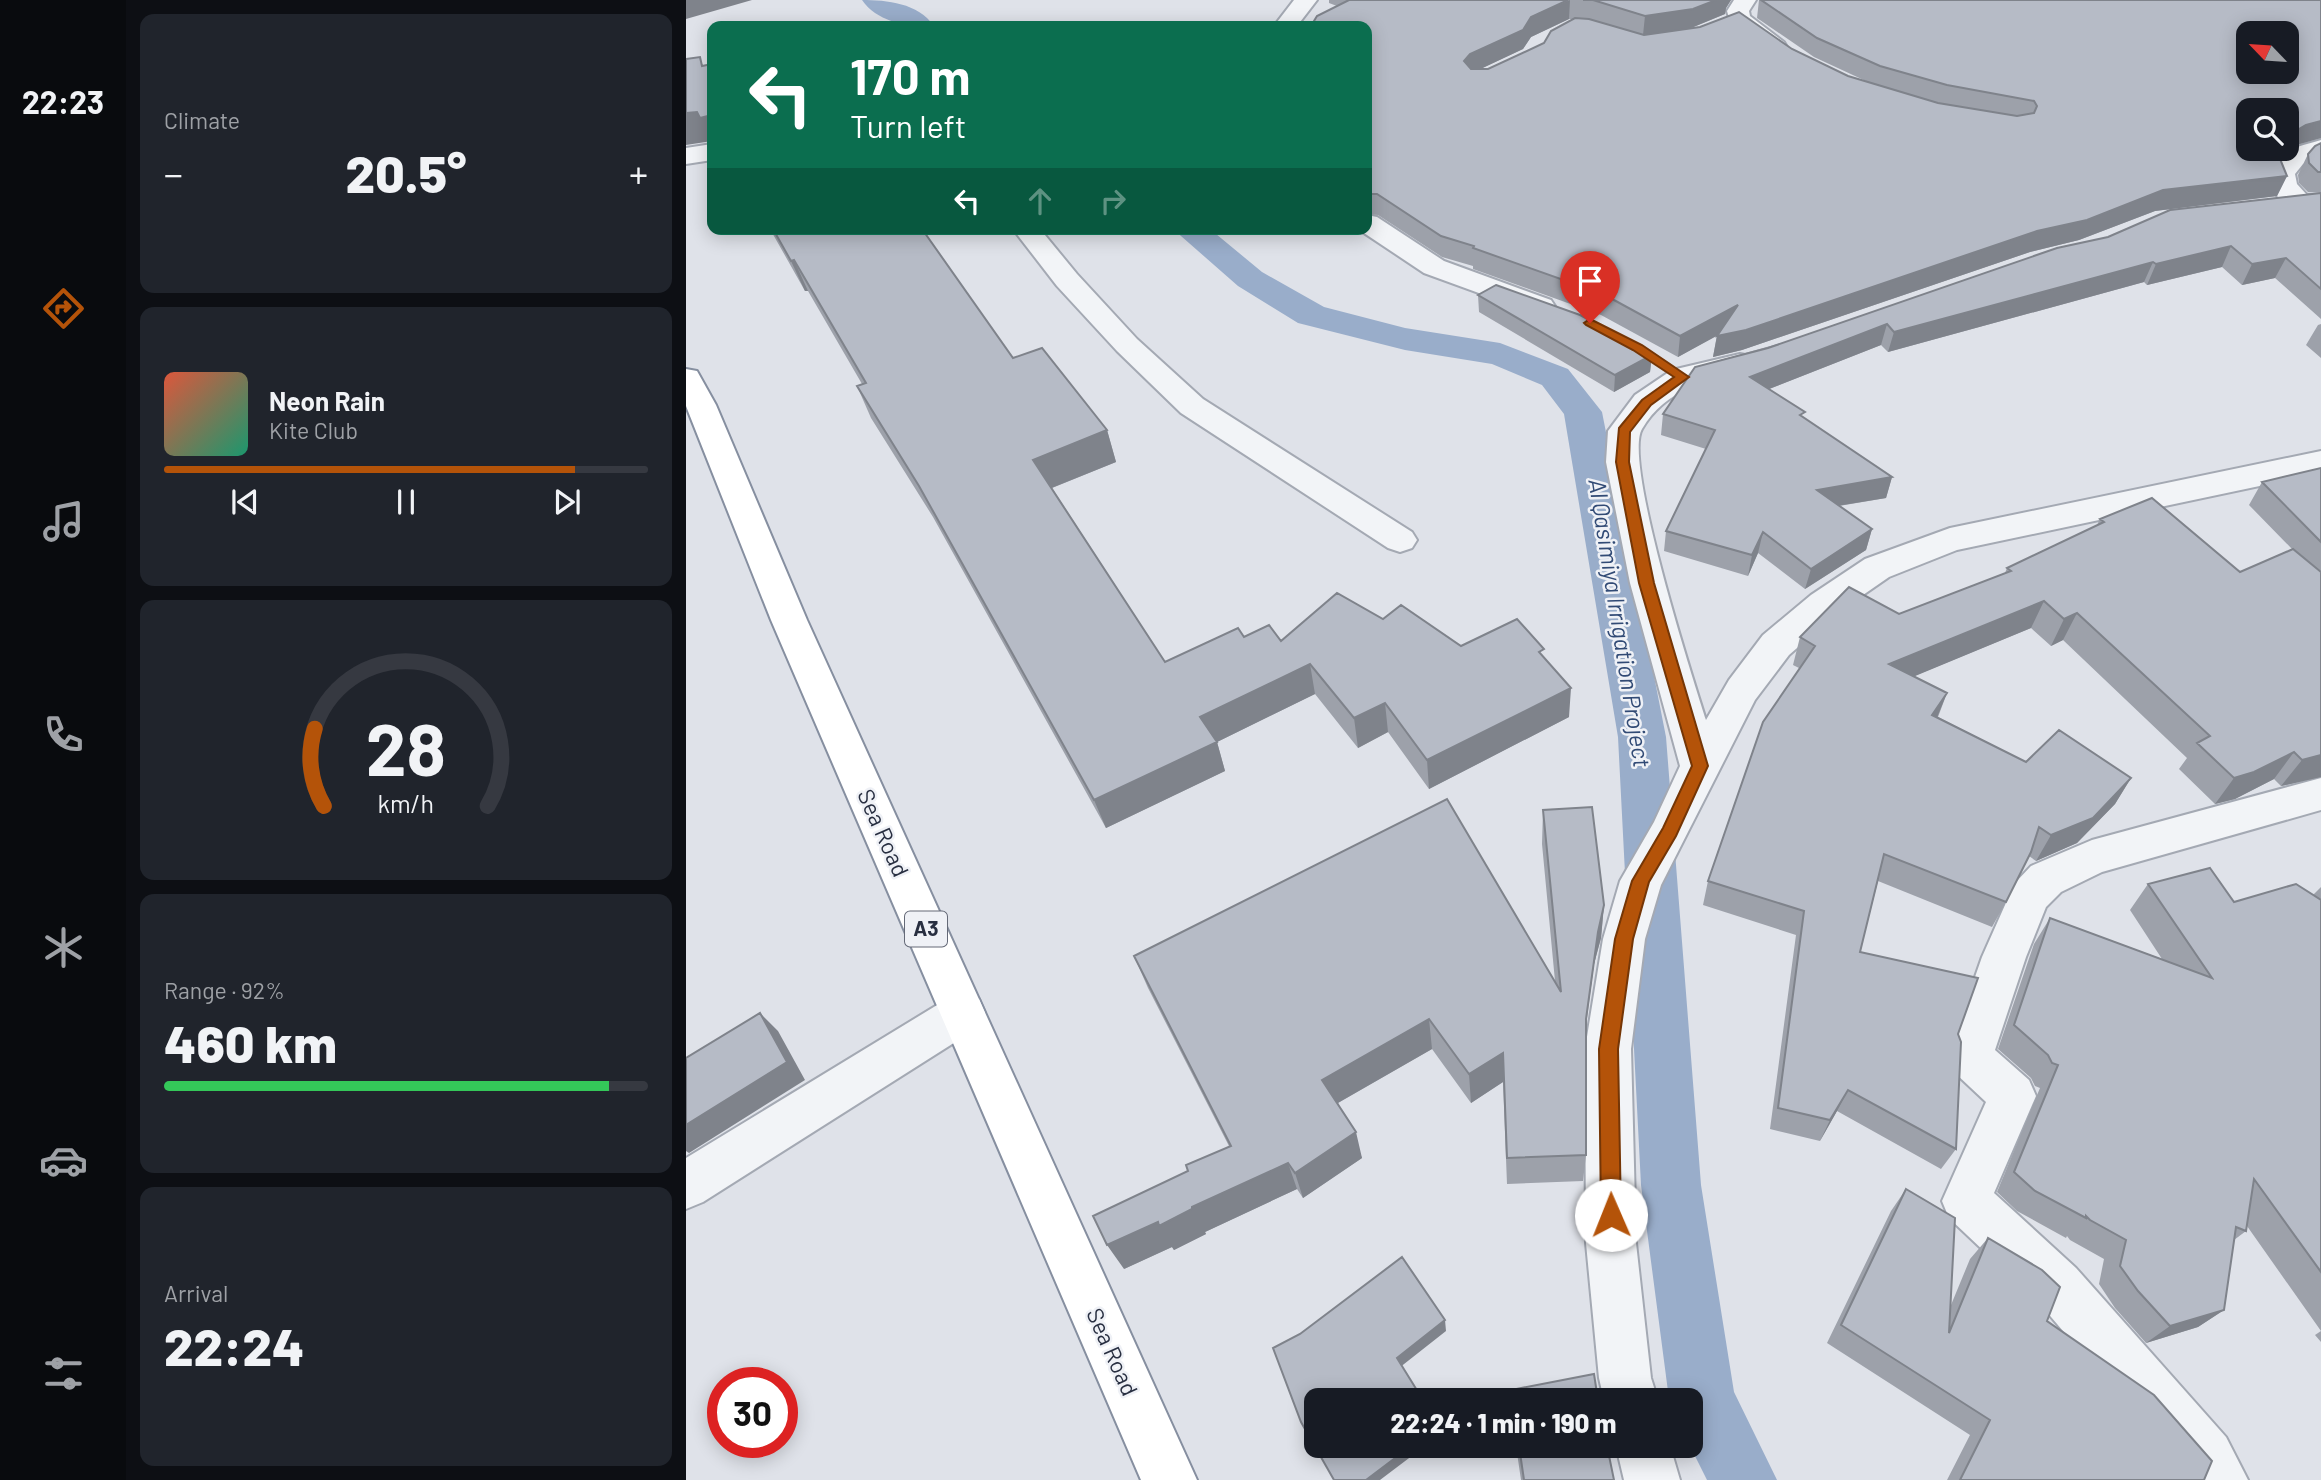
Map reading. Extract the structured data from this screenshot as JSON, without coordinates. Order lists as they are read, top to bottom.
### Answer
{
  "streets": {
    "highway": ["Sea Road", "A3"]
  },
  "water": ["Al Qasimiya Irrigation Project"],
  "north": "top left",
  "page": {
    "tabs": "22:23",
    "tile": [
      "Climate",
      ["Range · 92%", "460 km"],
      ["Arrival", "22:24"]
    ],
    "turn": ["170 m", "Turn left"],
    "heat": ["−", "20.5°", "+"],
    "song": ["Neon Rain", "Kite Club"],
    "limit": "30",
    "trip": "22:24 · 1 min · 190 m",
    "gauge": ["28", "km/h"]
  }
}
